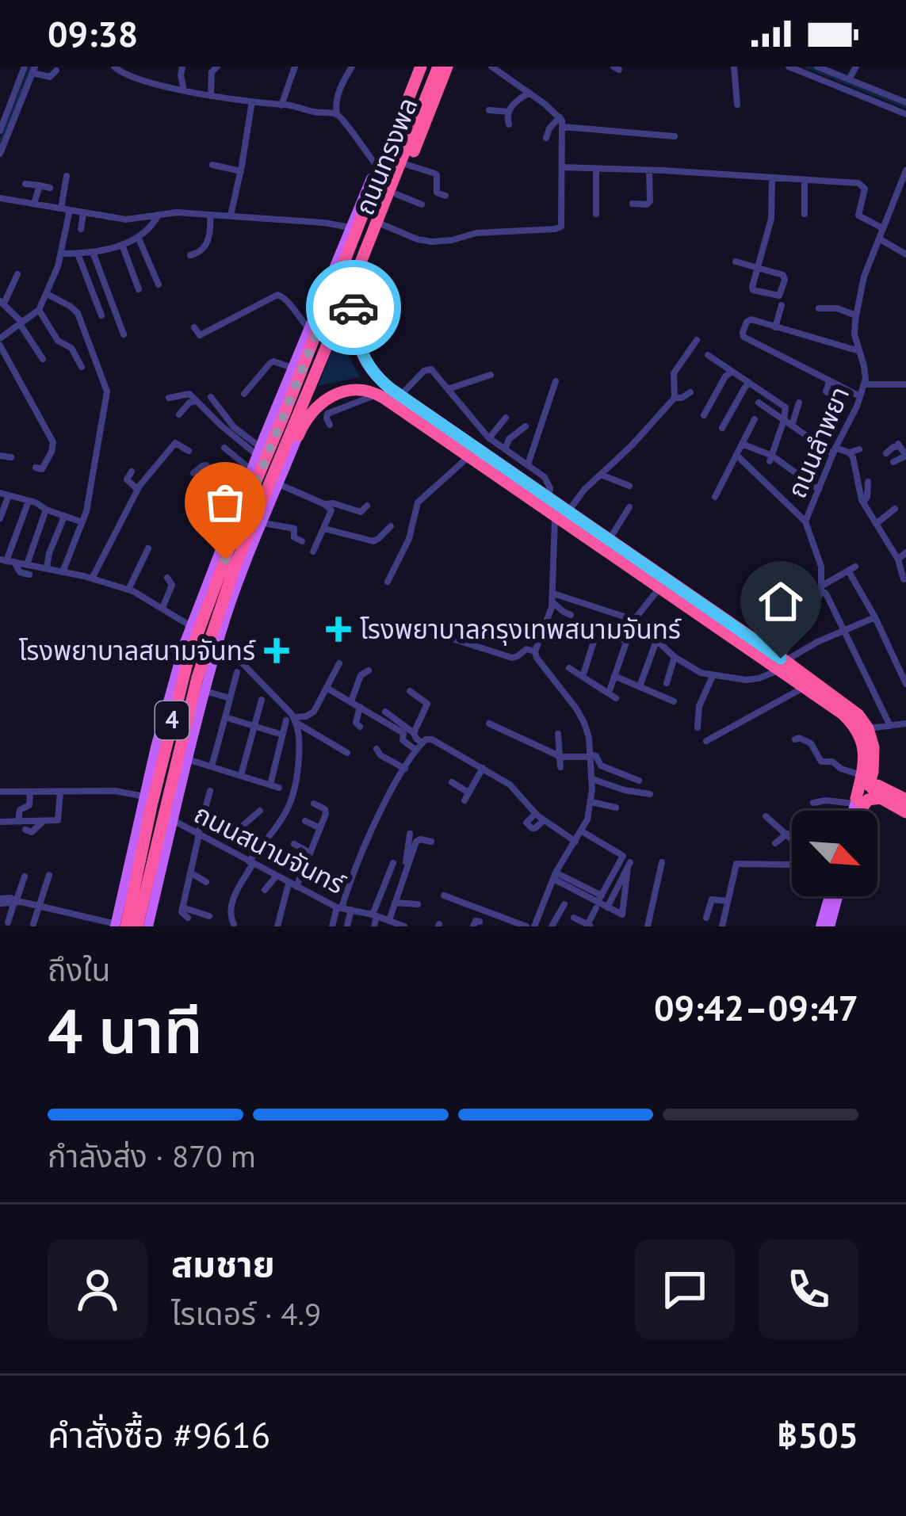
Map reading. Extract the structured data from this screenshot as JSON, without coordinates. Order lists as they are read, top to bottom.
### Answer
{
  "streets": {
    "highway": ["ถนนทรงพล", "4"],
    "street": ["ถนนลำพยา", "ถนนสนามจันทร์"]
  },
  "crossings": [
    ["ถนนทรงพล", "4"],
    ["4", "ถนนสนามจันทร์"]
  ],
  "places": {
    "health": ["โรงพยาบาลกรุงเทพสนามจันทร์", "โรงพยาบาลสนามจันทร์"]
  },
  "north": "bottom right",
  "page": {
    "status": "09:38",
    "heading": ["4 นาที", "ถึงใน", "09:42–09:47"],
    "panel": [
      "สมชาย",
      "ไรเดอร์ · 4.9",
      "คำสั่งซื้อ #9616",
      "฿505"
    ],
    "bar": "กำลังส่ง · 870 m"
  }
}
